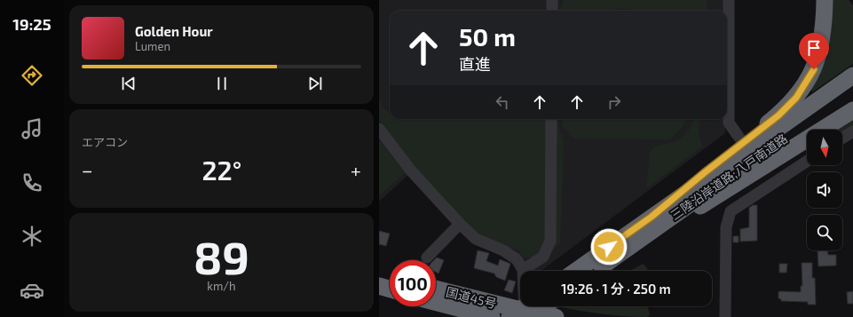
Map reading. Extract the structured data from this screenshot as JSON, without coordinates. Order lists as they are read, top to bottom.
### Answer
{
  "streets": {
    "highway": ["三陸沿岸道路;八戸南道路", "国道45号"]
  },
  "north": "bottom",
  "page": {
    "tabs": "19:25",
    "turn": ["50 m", "直進"],
    "song": ["Golden Hour", "Lumen"],
    "tile": [
      "エアコン",
      ["89", "km/h"]
    ],
    "heat": ["−", "22°", "+"],
    "limit": "100",
    "trip": "19:26 · 1 分 · 250 m"
  }
}
